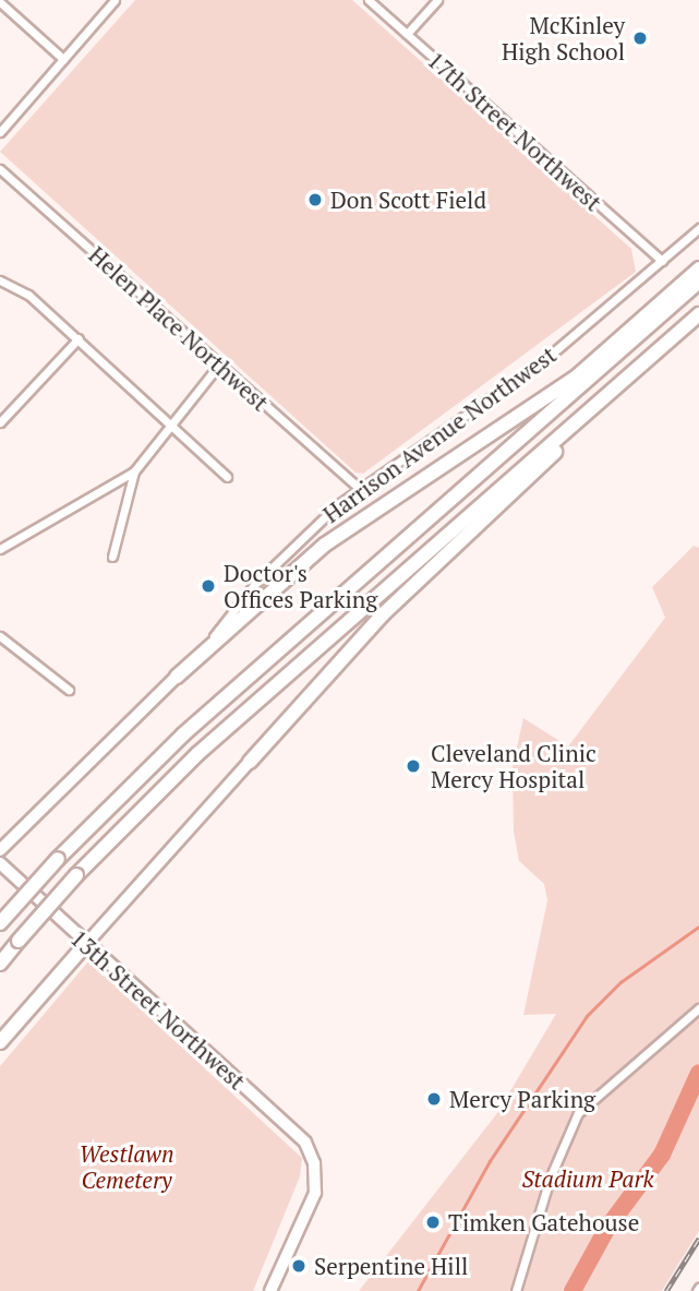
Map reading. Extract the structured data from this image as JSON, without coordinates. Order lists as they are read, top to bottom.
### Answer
{
  "streets": {
    "main road": ["Harrison Avenue Northwest", "13th Street Northwest"],
    "street": ["17th Street Northwest", "Helen Place Northwest"]
  },
  "crossings": [
    ["17th Street Northwest", "Harrison Avenue Northwest"],
    ["Helen Place Northwest", "Harrison Avenue Northwest"]
  ],
  "parks": ["Westlawn Cemetery", "Stadium Park"],
  "places": [
    "McKinley High School",
    "Don Scott Field",
    "Doctor's Offices Parking",
    "Cleveland Clinic Mercy Hospital",
    "Mercy Parking",
    "Timken Gatehouse",
    "Serpentine Hill"
  ]
}
